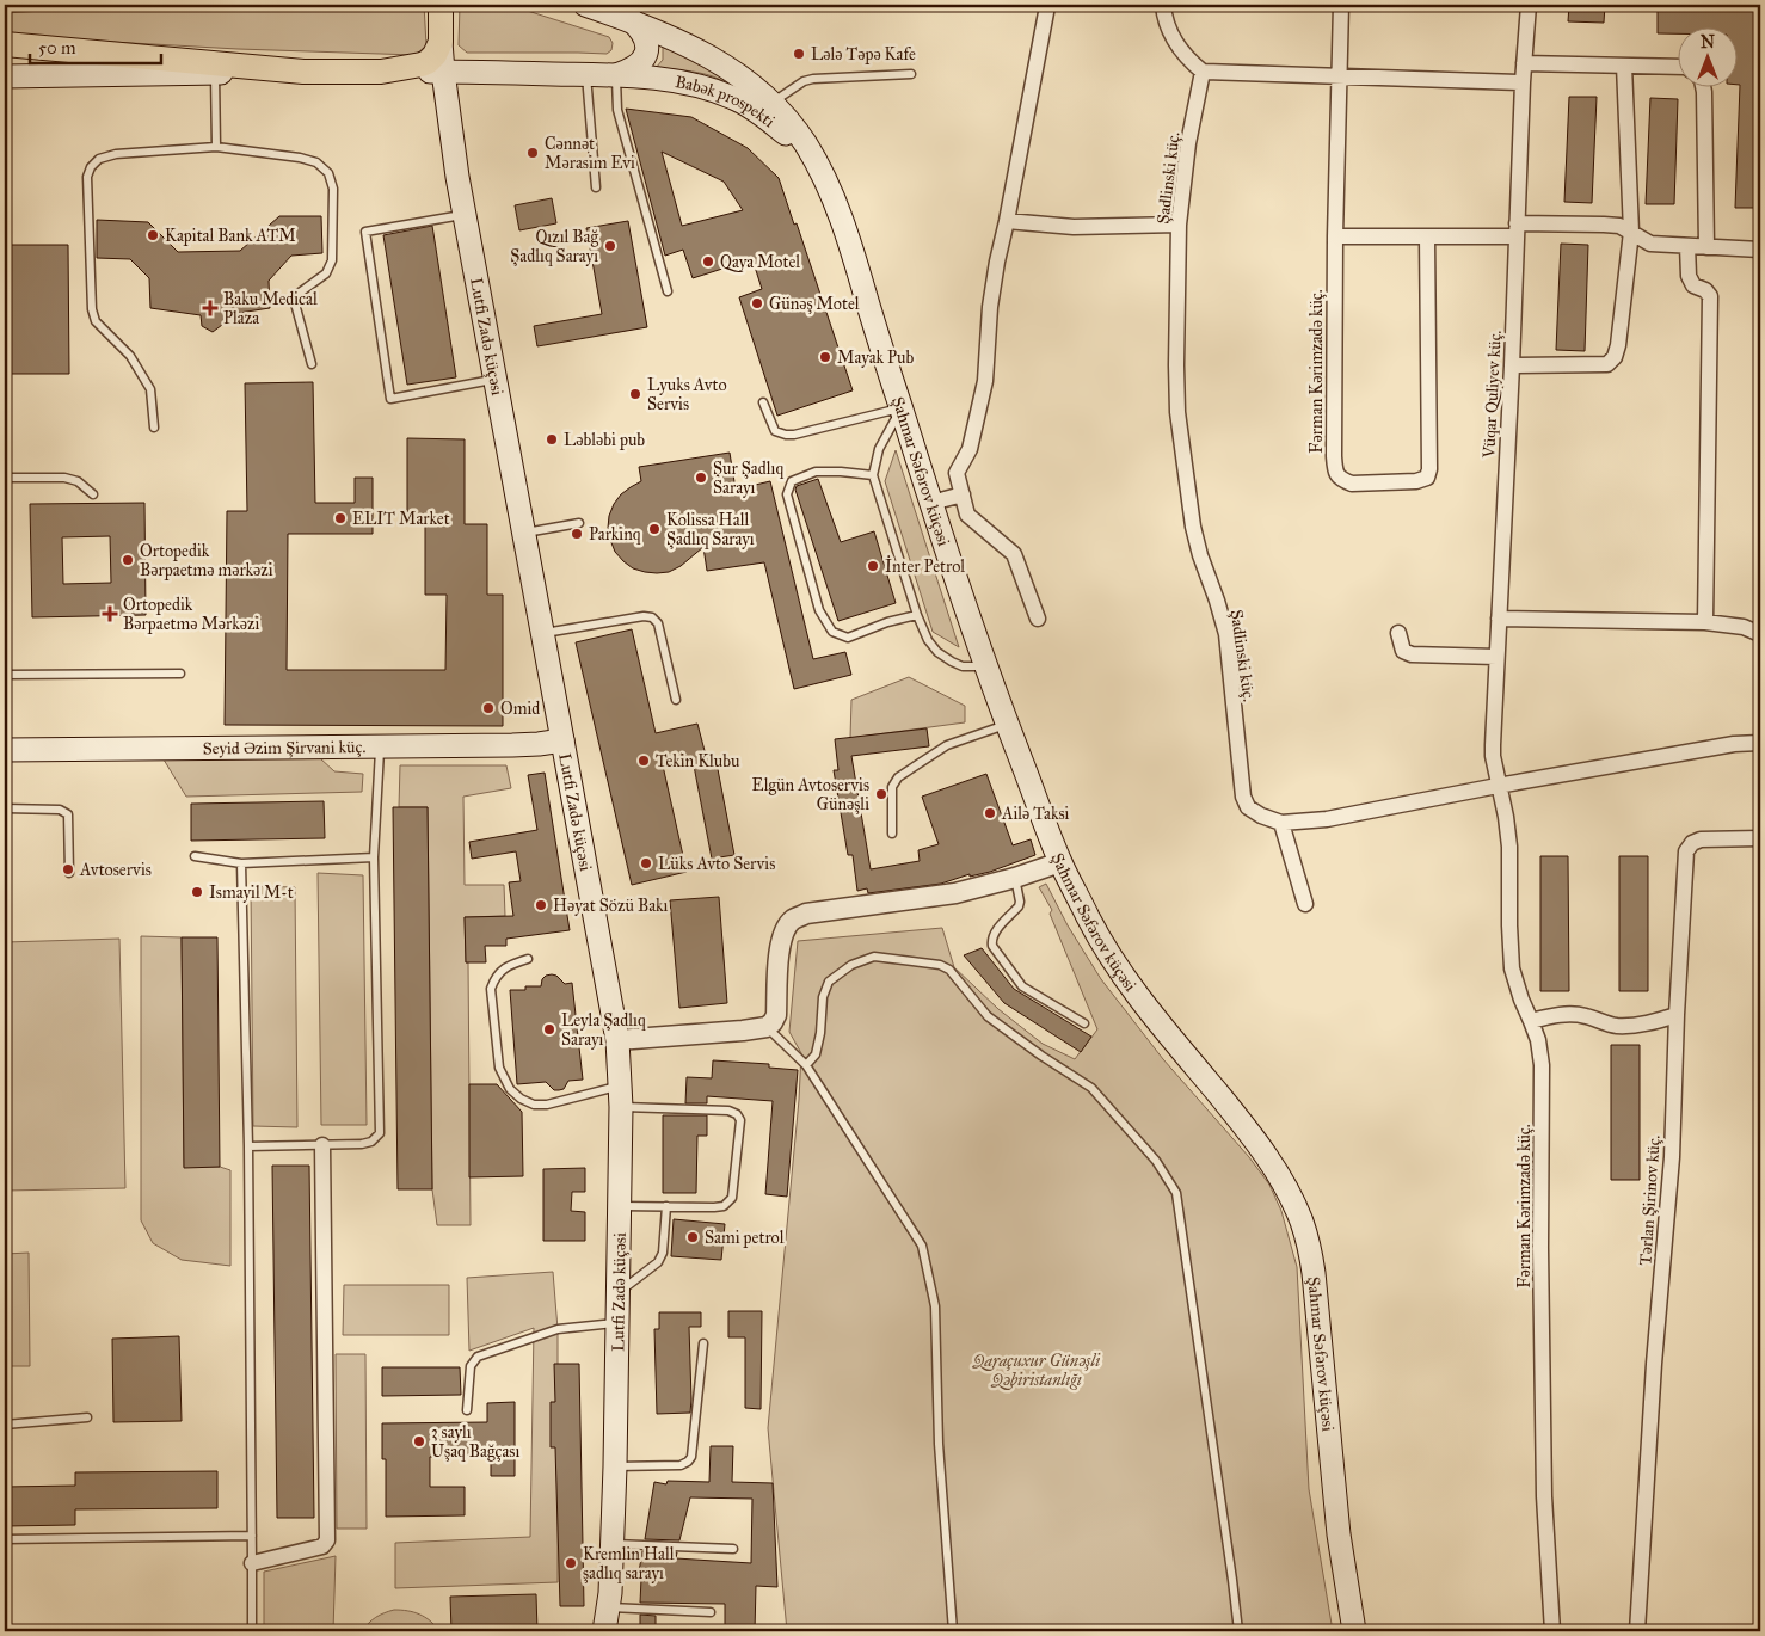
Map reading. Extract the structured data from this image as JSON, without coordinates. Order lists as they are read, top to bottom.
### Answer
{
  "streets": {
    "main road": [
      "Babək prospekti",
      "Lutfi Zadə küçəsi",
      "Şahmar Səfərov küçəsi",
      "Seyid Əzim Şirvani küç."
    ],
    "street": [
      "Şadlinski küç.",
      "Fərman Kərimzadə küç.",
      "Vüqar Quliyev küç.",
      "Tərlan Şirinov küç."
    ]
  },
  "crossings": [
    ["Babək prospekti", "Lutfi Zadə küçəsi"],
    ["Babək prospekti", "Şahmar Səfərov küçəsi"],
    ["Şadlinski küç.", "Fərman Kərimzadə küç."],
    ["Şadlinski küç.", "Vüqar Quliyev küç."],
    ["Lutfi Zadə küçəsi", "Seyid Əzim Şirvani küç."],
    ["Fərman Kərimzadə küç.", "Vüqar Quliyev küç."]
  ],
  "parks": ["Qaraçuxur Günəşli Qəbiristanlığı"],
  "places": {
    "other": [
      "Lələ Təpə Kafe",
      "Cənnət Mərasim Evi",
      "Kapital Bank ATM",
      "Qızıl Bağ Şadlıq Sarayı",
      "Qaya Motel",
      "Günəş Motel",
      "Mayak Pub",
      "Lyuks Avto Servis",
      "Ləbləbi pub",
      "Şur Şadlıq Sarayı",
      "ELIT Market",
      "Kolissa Hall Şadlıq Sarayı",
      "Parkinq",
      "Ortopedik Bərpaetmə mərkəzi",
      "İnter Petrol",
      "Omid",
      "Tekin Klubu",
      "Elgün Avtoservis Günəşli",
      "Ailə Taksi",
      "Lüks Avto Servis",
      "Avtoservis",
      "Ismayil M-t",
      "Həyat Sözü Bakı",
      "Leyla Şadlıq Sarayı",
      "Sami petrol",
      "3 saylı Uşaq Bağçası",
      "Kremlin Hall şadlıq sarayı"
    ],
    "health": ["Baku Medical Plaza", "Ortopedik Bərpaetmə Mərkəzi"]
  },
  "scale_bar": "50 m",
  "north": "top"
}
